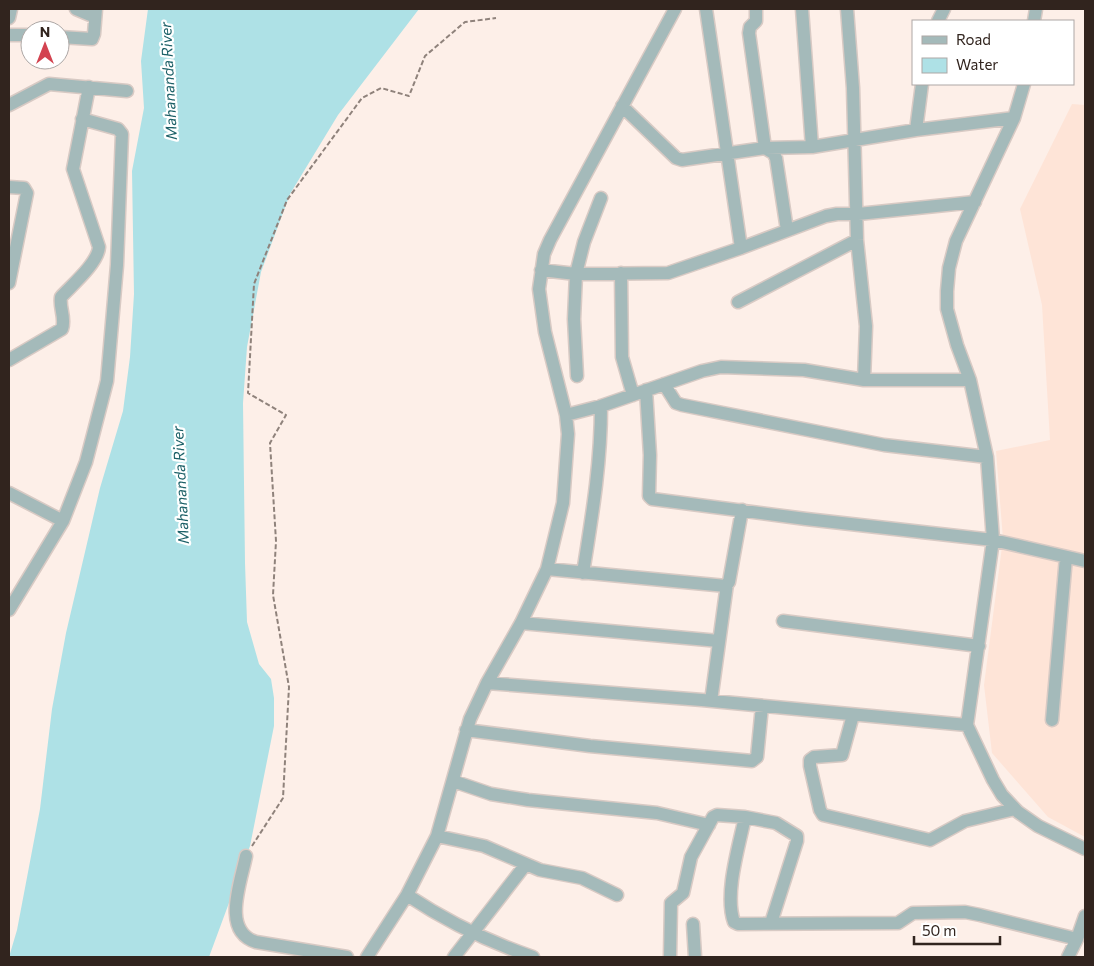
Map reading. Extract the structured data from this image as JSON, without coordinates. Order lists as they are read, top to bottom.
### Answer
{
  "water": ["Mahananda River"],
  "legend": ["Road", "Water"],
  "scale_bar": "50 m",
  "north": "top"
}
